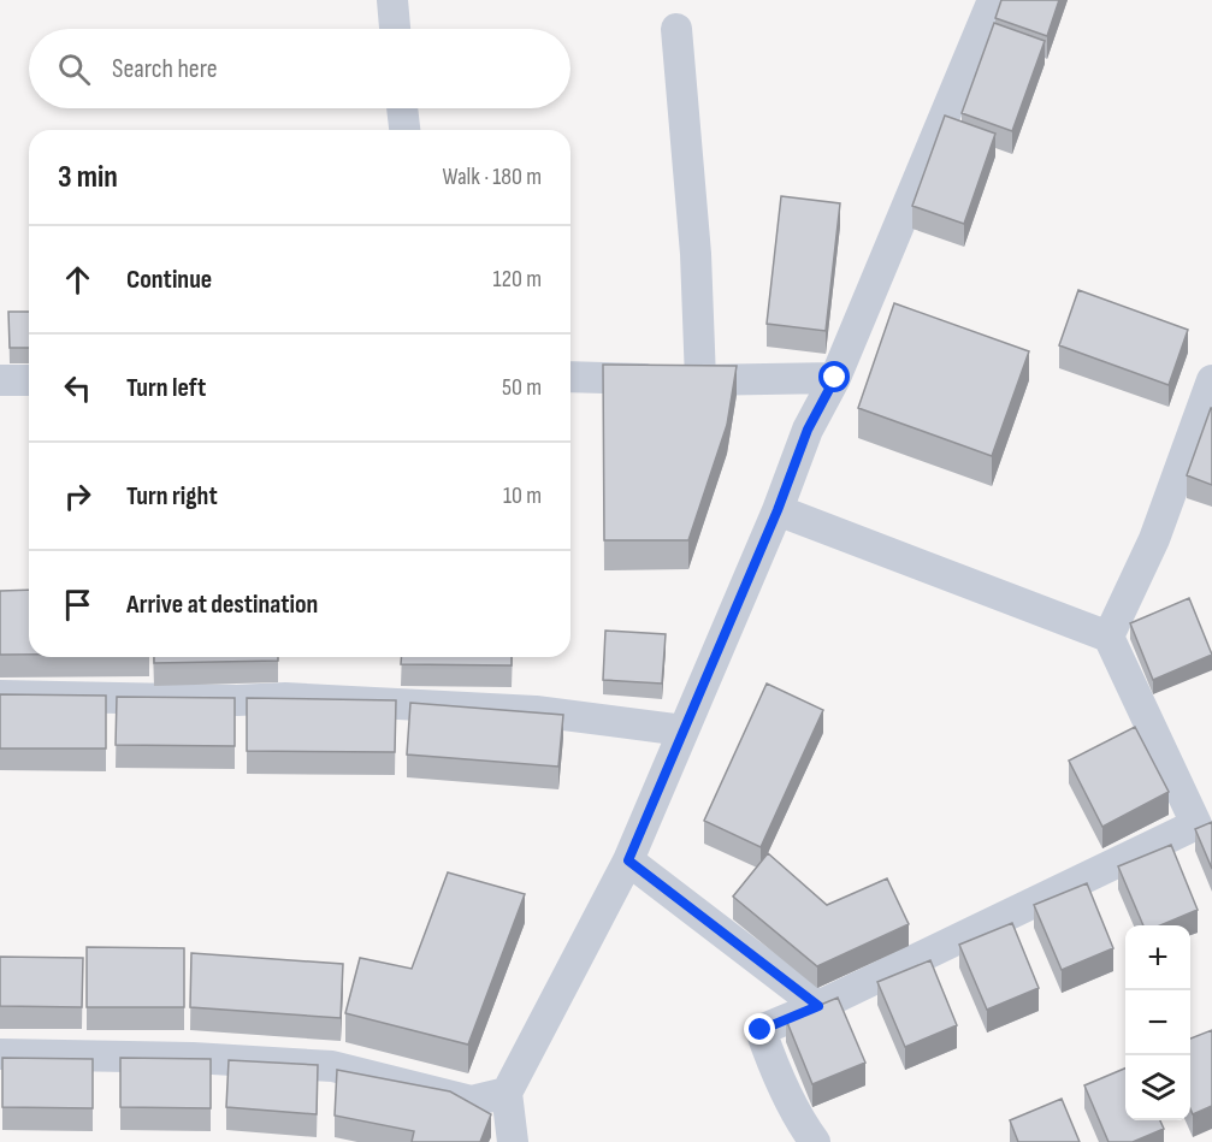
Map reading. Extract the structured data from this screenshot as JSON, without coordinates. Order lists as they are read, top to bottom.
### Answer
{
  "page": {
    "search": "Search here",
    "heading": ["3 min", "Walk · 180 m"],
    "list": [
      ["Continue", "120 m"],
      ["Turn left", "50 m"],
      ["Turn right", "10 m"],
      "Arrive at destination"
    ],
    "map_buttons": ["+", "−"]
  }
}
